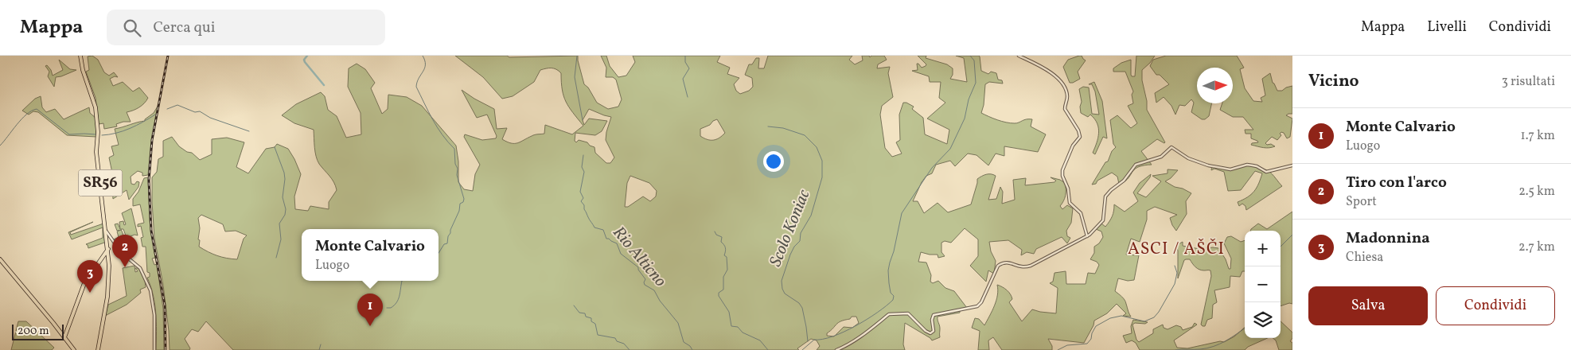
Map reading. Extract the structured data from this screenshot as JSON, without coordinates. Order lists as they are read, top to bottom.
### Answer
{
  "streets": {
    "main road": ["SR56"]
  },
  "districts": ["ASCI / AŠČI"],
  "water": ["Scolo Koniac", "Rio Alticno"],
  "scale_bar": "200 m",
  "north": "right",
  "page": {
    "header": "Mappa",
    "search": "Cerca qui",
    "nav": ["Mappa", "Livelli", "Condividi"],
    "heading": ["Vicino", "3 risultati"],
    "list": [
      {
        "mark": "1",
        "name": "Monte Calvario",
        "note": "Luogo",
        "value": "1.7 km"
      },
      {
        "mark": "2",
        "name": "Tiro con l'arco",
        "note": "Sport",
        "value": "2.5 km"
      },
      {
        "mark": "3",
        "name": "Madonnina",
        "note": "Chiesa",
        "value": "2.7 km"
      }
    ],
    "popup": ["Monte Calvario", "Luogo"],
    "map_buttons": ["+", "−"],
    "pins": ["2", "3", "1"],
    "buttons": ["Salva", "Condividi"],
    "scale": "200 m"
  }
}
